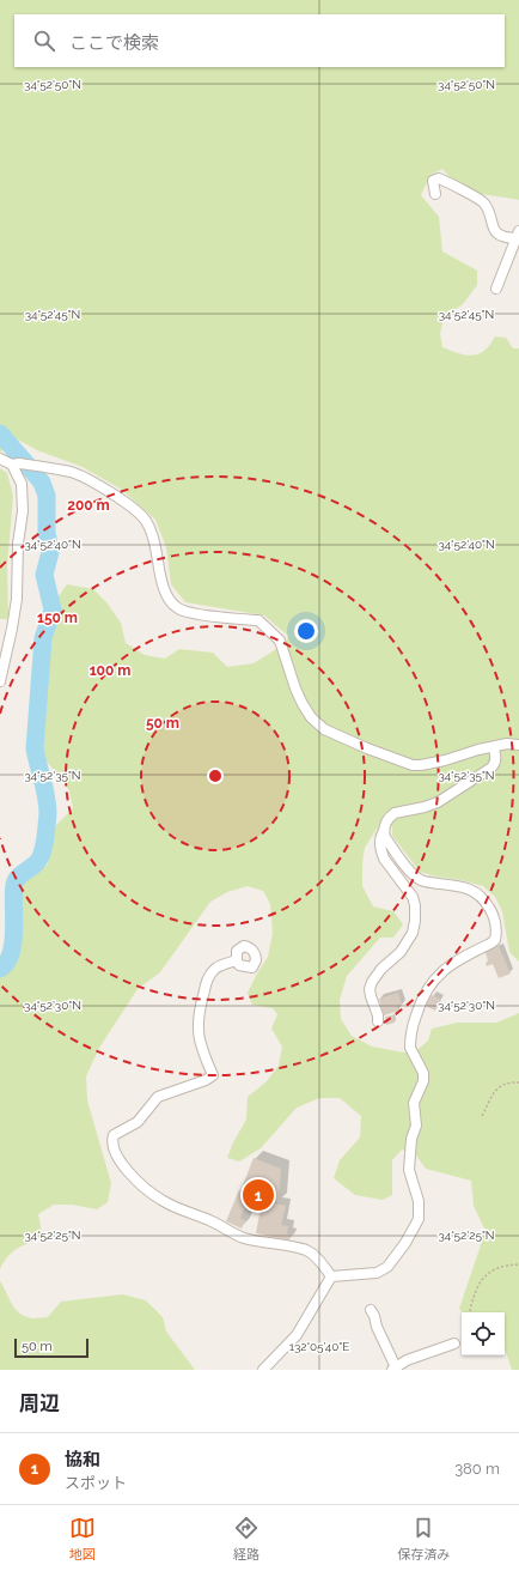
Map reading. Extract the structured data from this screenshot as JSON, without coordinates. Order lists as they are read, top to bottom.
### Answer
{
  "scale_bar": "50 m",
  "page": {
    "search": "ここで検索",
    "pins": "1",
    "scale": "50 m",
    "heading": "周辺",
    "list": [
      {
        "mark": "1",
        "name": "協和",
        "note": "スポット",
        "value": "380 m"
      }
    ],
    "nav": ["地図", "経路", "保存済み"]
  },
  "coordinates": [
    "34°52'50\"N",
    "34°52'45\"N",
    "34°52'40\"N",
    "34°52'35\"N",
    "34°52'30\"N",
    "34°52'25\"N",
    "132°05'40\"E"
  ],
  "rings": [
    "200 m",
    "150 m",
    "100 m",
    "50 m"
  ]
}
